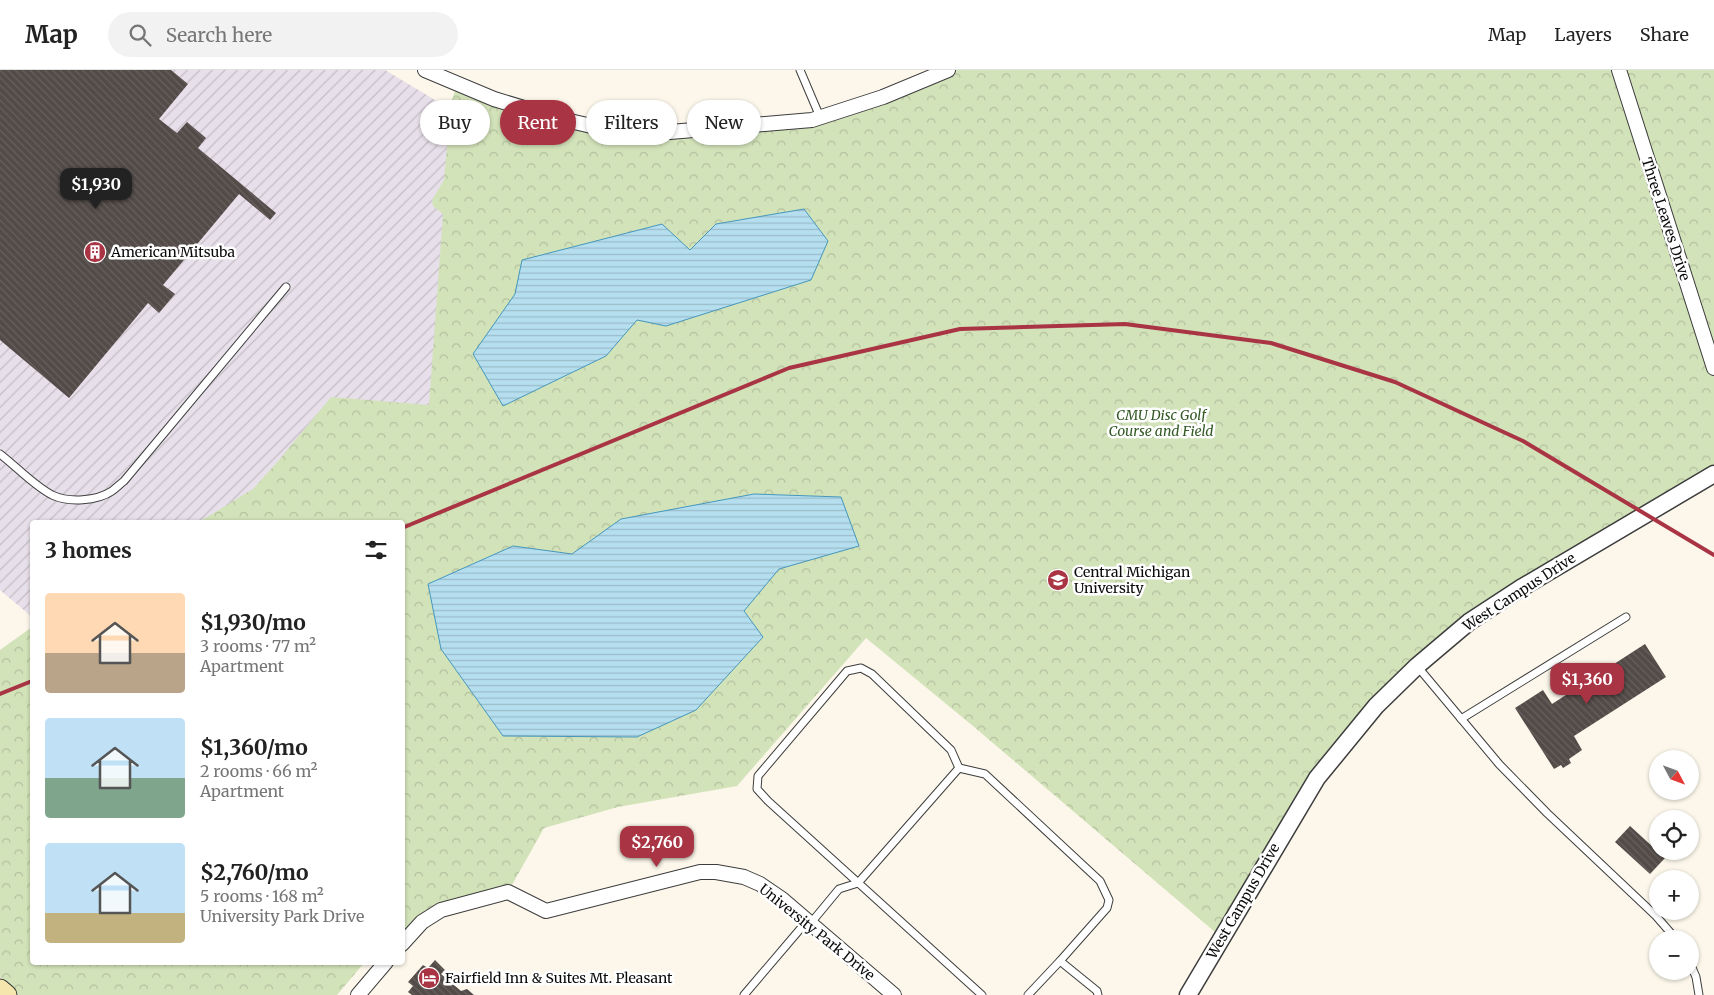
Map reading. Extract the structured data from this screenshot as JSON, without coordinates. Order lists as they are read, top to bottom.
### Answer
{
  "streets": {
    "street": ["Three Leaves Drive", "West Campus Drive", "University Park Drive"]
  },
  "parks": ["CMU Disc Golf Course and Field"],
  "places": {
    "building": ["American Mitsuba"],
    "school or university": ["Central Michigan University"],
    "hotel": ["Fairfield Inn & Suites Mt. Pleasant"]
  },
  "north": "bottom right",
  "page": {
    "header": "Map",
    "search": "Search here",
    "nav": ["Map", "Layers", "Share"],
    "chip": [
      "Buy",
      "Rent",
      "Filters",
      "New"
    ],
    "price": ["$1,930", "$1,360", "$2,760"],
    "heading": "3 homes",
    "list": [
      {
        "name": "$1,930/mo",
        "note": "3 rooms · 77 m² · Apartment"
      },
      {
        "name": "$1,360/mo",
        "note": "2 rooms · 66 m² · Apartment"
      },
      {
        "name": "$2,760/mo",
        "note": "5 rooms · 168 m² · University Park Drive"
      }
    ],
    "map_buttons": ["+", "−"]
  }
}
